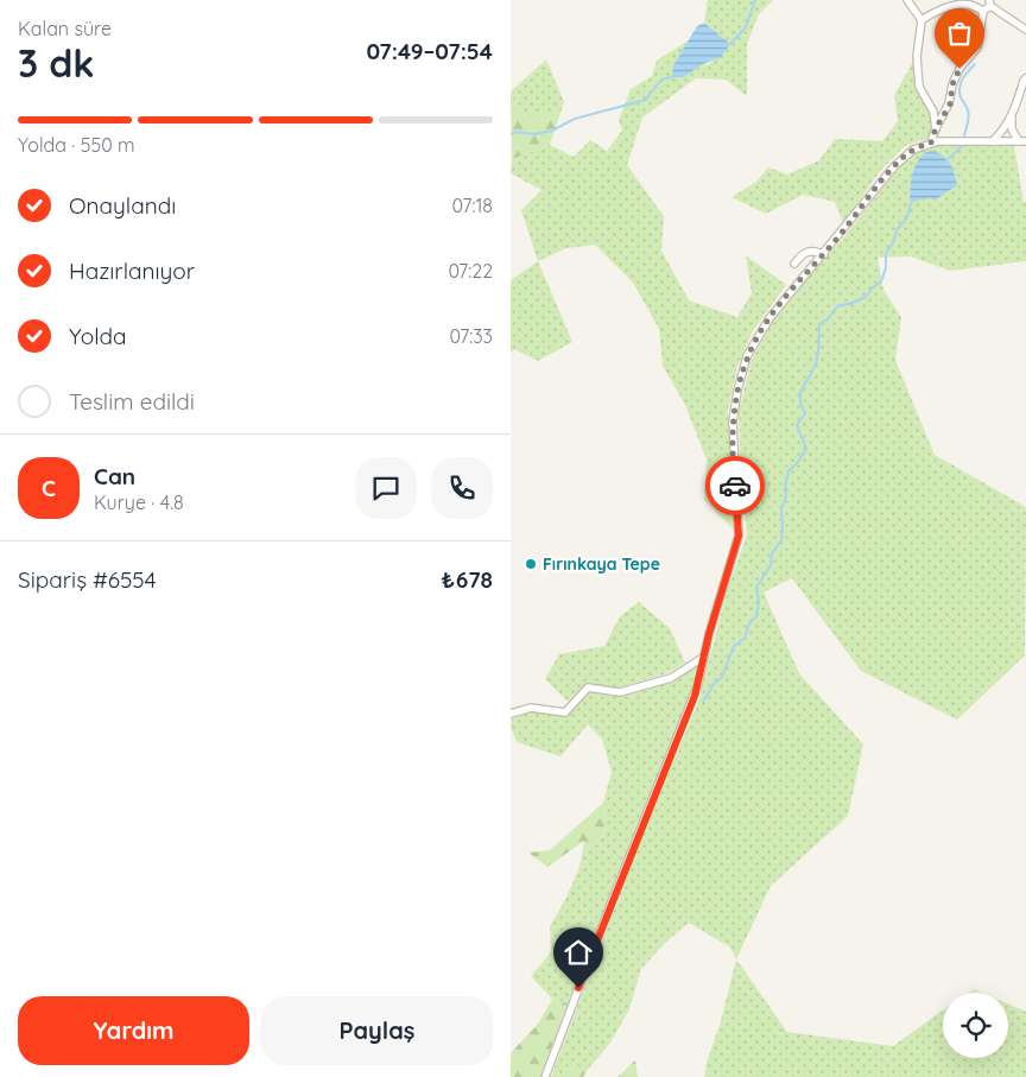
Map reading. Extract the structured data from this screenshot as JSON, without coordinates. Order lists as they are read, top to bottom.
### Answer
{
  "places": ["Fırınkaya Tepe"],
  "page": {
    "heading": ["3 dk", "Kalan süre", "07:49–07:54"],
    "panel": [
      "Can",
      "Kurye · 4.8",
      "Sipariş #6554",
      "₺678"
    ],
    "bar": "Yolda · 550 m",
    "list": [
      ["Onaylandı", "07:18"],
      ["Hazırlanıyor", "07:22"],
      ["Yolda", "07:33"],
      "Teslim edildi"
    ],
    "round": "C",
    "buttons": ["Yardım", "Paylaş"]
  }
}
